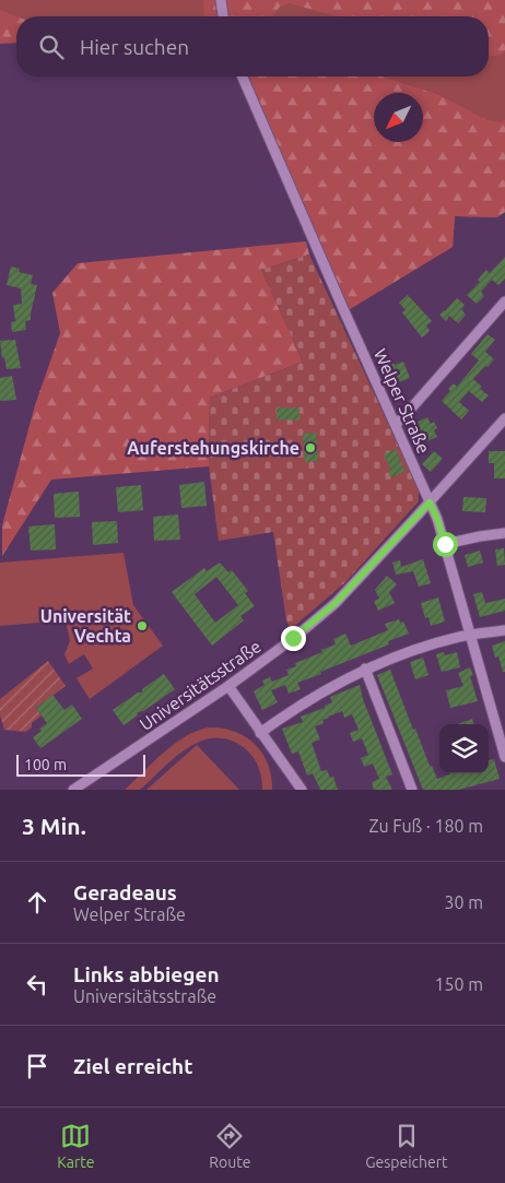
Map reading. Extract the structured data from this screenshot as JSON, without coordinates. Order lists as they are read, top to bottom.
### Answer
{
  "streets": {
    "street": ["Welper Straße", "Universitätsstraße"]
  },
  "crossings": [
    ["Welper Straße", "Universitätsstraße"]
  ],
  "places": ["Auferstehungskirche", "Universität Vechta"],
  "scale_bar": "100 m",
  "north": "bottom left",
  "page": {
    "search": "Hier suchen",
    "scale": "100 m",
    "heading": ["3 Min.", "Zu Fuß · 180 m"],
    "list": [
      ["Geradeaus", "Welper Straße", "30 m"],
      ["Links abbiegen", "Universitätsstraße", "150 m"],
      "Ziel erreicht"
    ],
    "nav": ["Karte", "Route", "Gespeichert"]
  }
}
